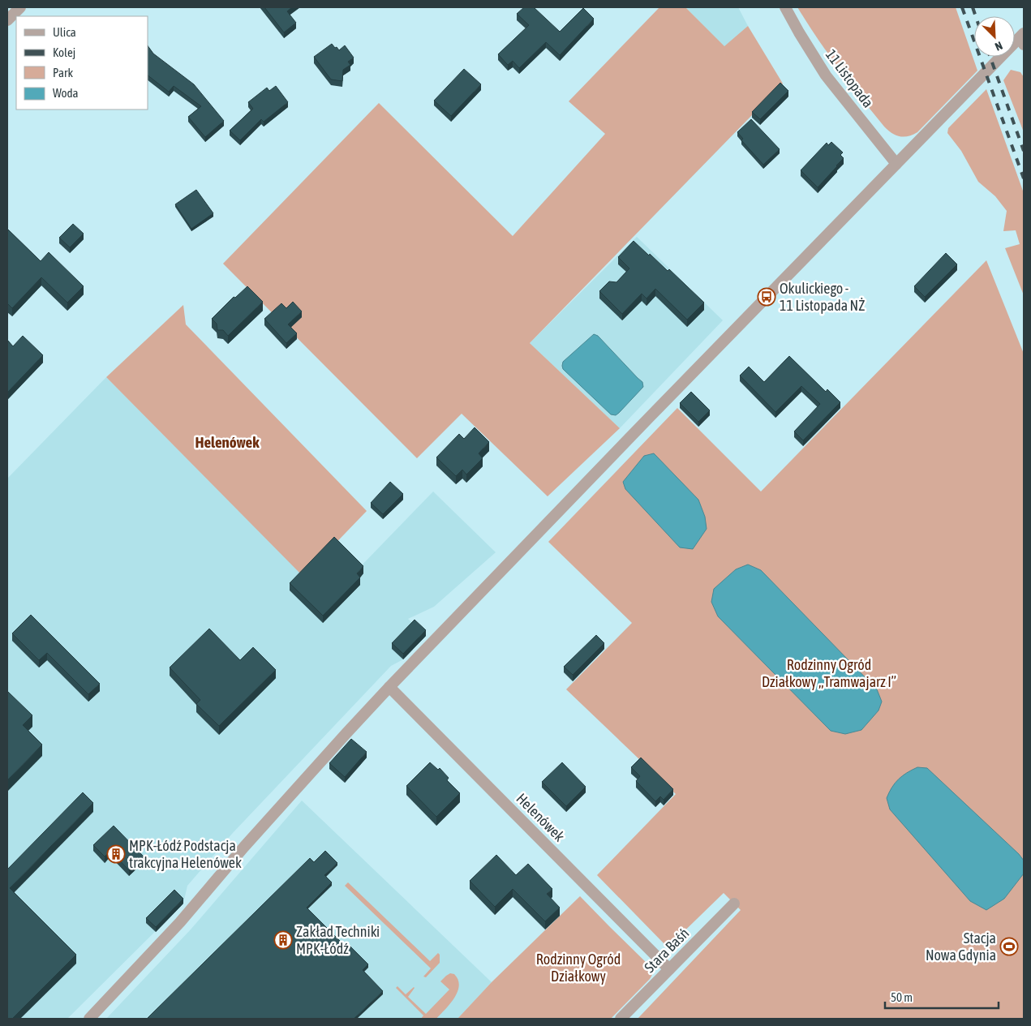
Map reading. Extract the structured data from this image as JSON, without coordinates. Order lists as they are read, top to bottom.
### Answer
{
  "streets": {
    "street": ["11 Listopada", "Helenówek", "Stara Baśń"]
  },
  "crossings": [
    ["Helenówek", "Stara Baśń"]
  ],
  "districts": ["Helenówek"],
  "parks": ["Rodzinny Ogród Działkowy „Tramwajarz I”", "Rodzinny Ogród Działkowy"],
  "places": {
    "bus stop": ["Okulickiego - 11 Listopada NŻ"],
    "building": ["MPK-Łódź Podstacja trakcyjna Helenówek", "Zakład Techniki MPK-Łódź"],
    "sports": ["Stacja Nowa Gdynia"]
  },
  "legend": [
    "Ulica",
    "Kolej",
    "Park",
    "Woda"
  ],
  "scale_bar": "50 m",
  "north": "bottom right"
}
